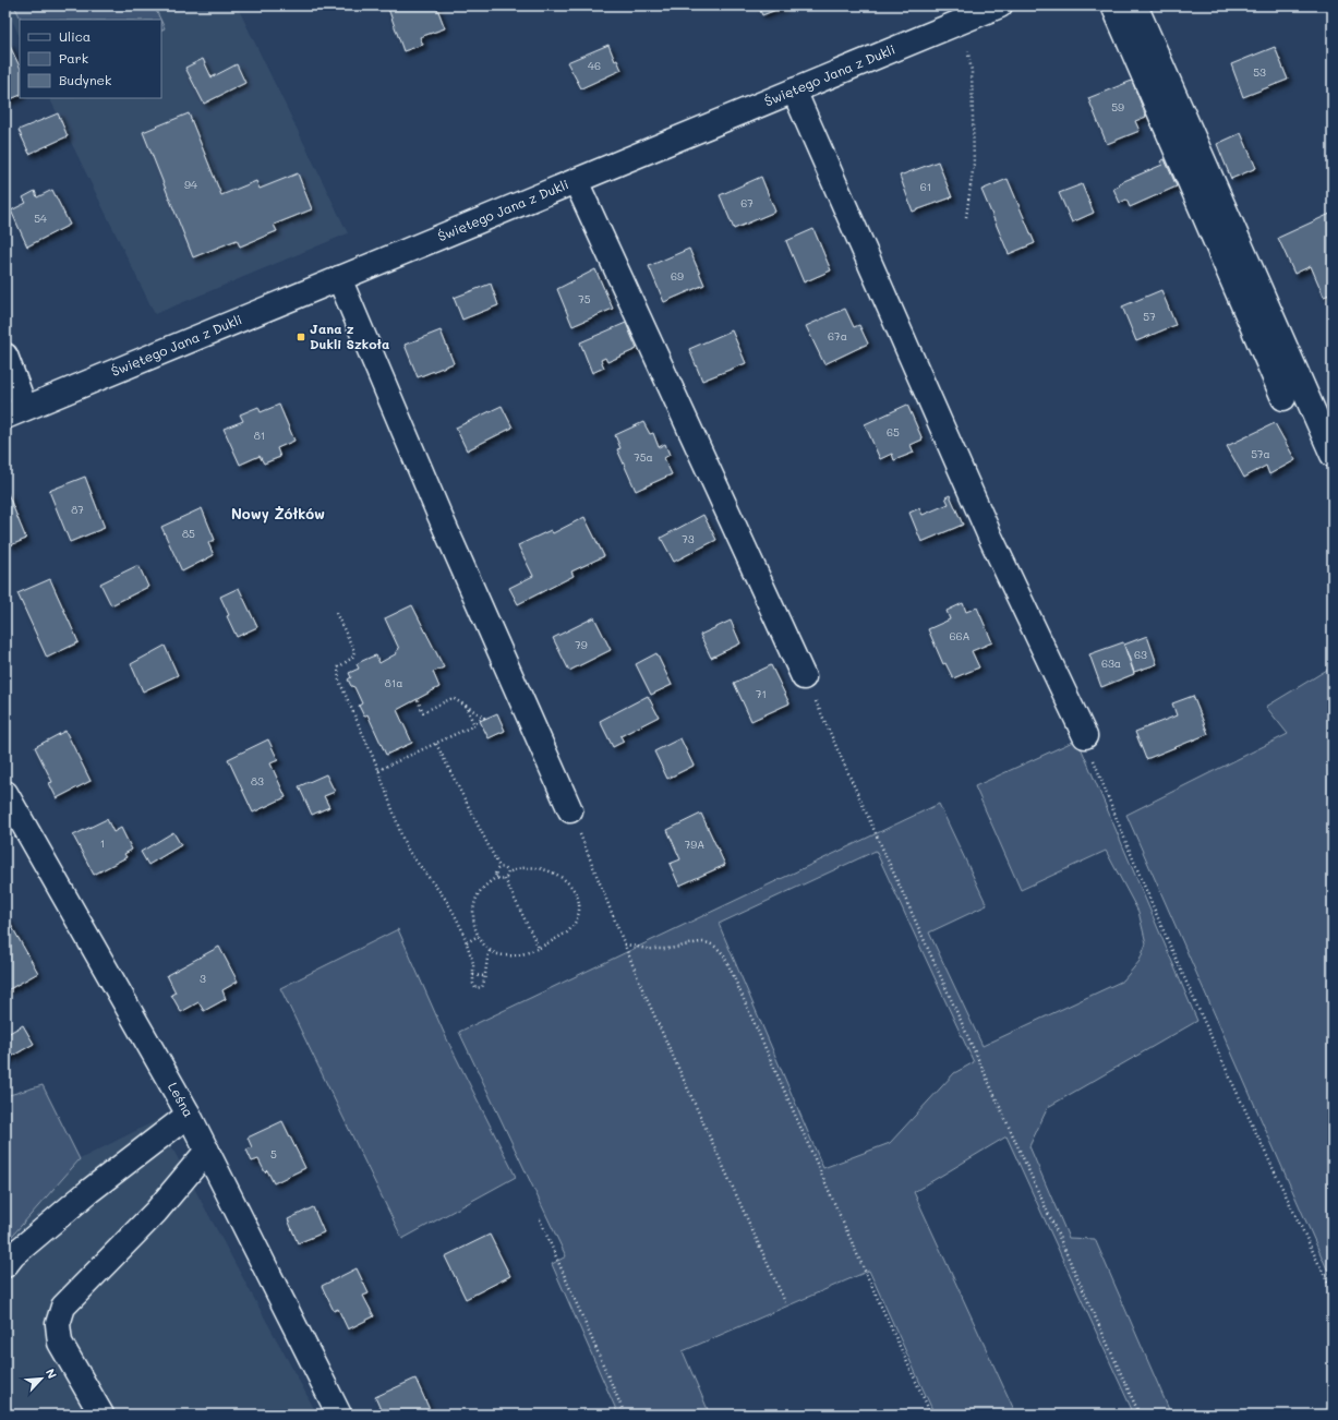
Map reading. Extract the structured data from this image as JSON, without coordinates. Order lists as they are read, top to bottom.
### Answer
{
  "streets": {
    "main road": ["Świętego Jana z Dukli", "Leśna"]
  },
  "districts": ["Nowy Żółków"],
  "places": {
    "transit": ["Jana z Dukli Szkoła"]
  },
  "house_numbers": [
    "46",
    "53",
    "59",
    "94",
    "61",
    "67",
    "54",
    "69",
    "75",
    "57",
    "67a",
    "65",
    "81",
    "57a",
    "75a",
    "87",
    "85",
    "73",
    "66A",
    "79",
    "63",
    "63a",
    "81a",
    "71",
    "83",
    "1",
    "79A",
    "3",
    "5"
  ],
  "legend": ["Ulica", "Park", "Budynek"],
  "north": "top right"
}
